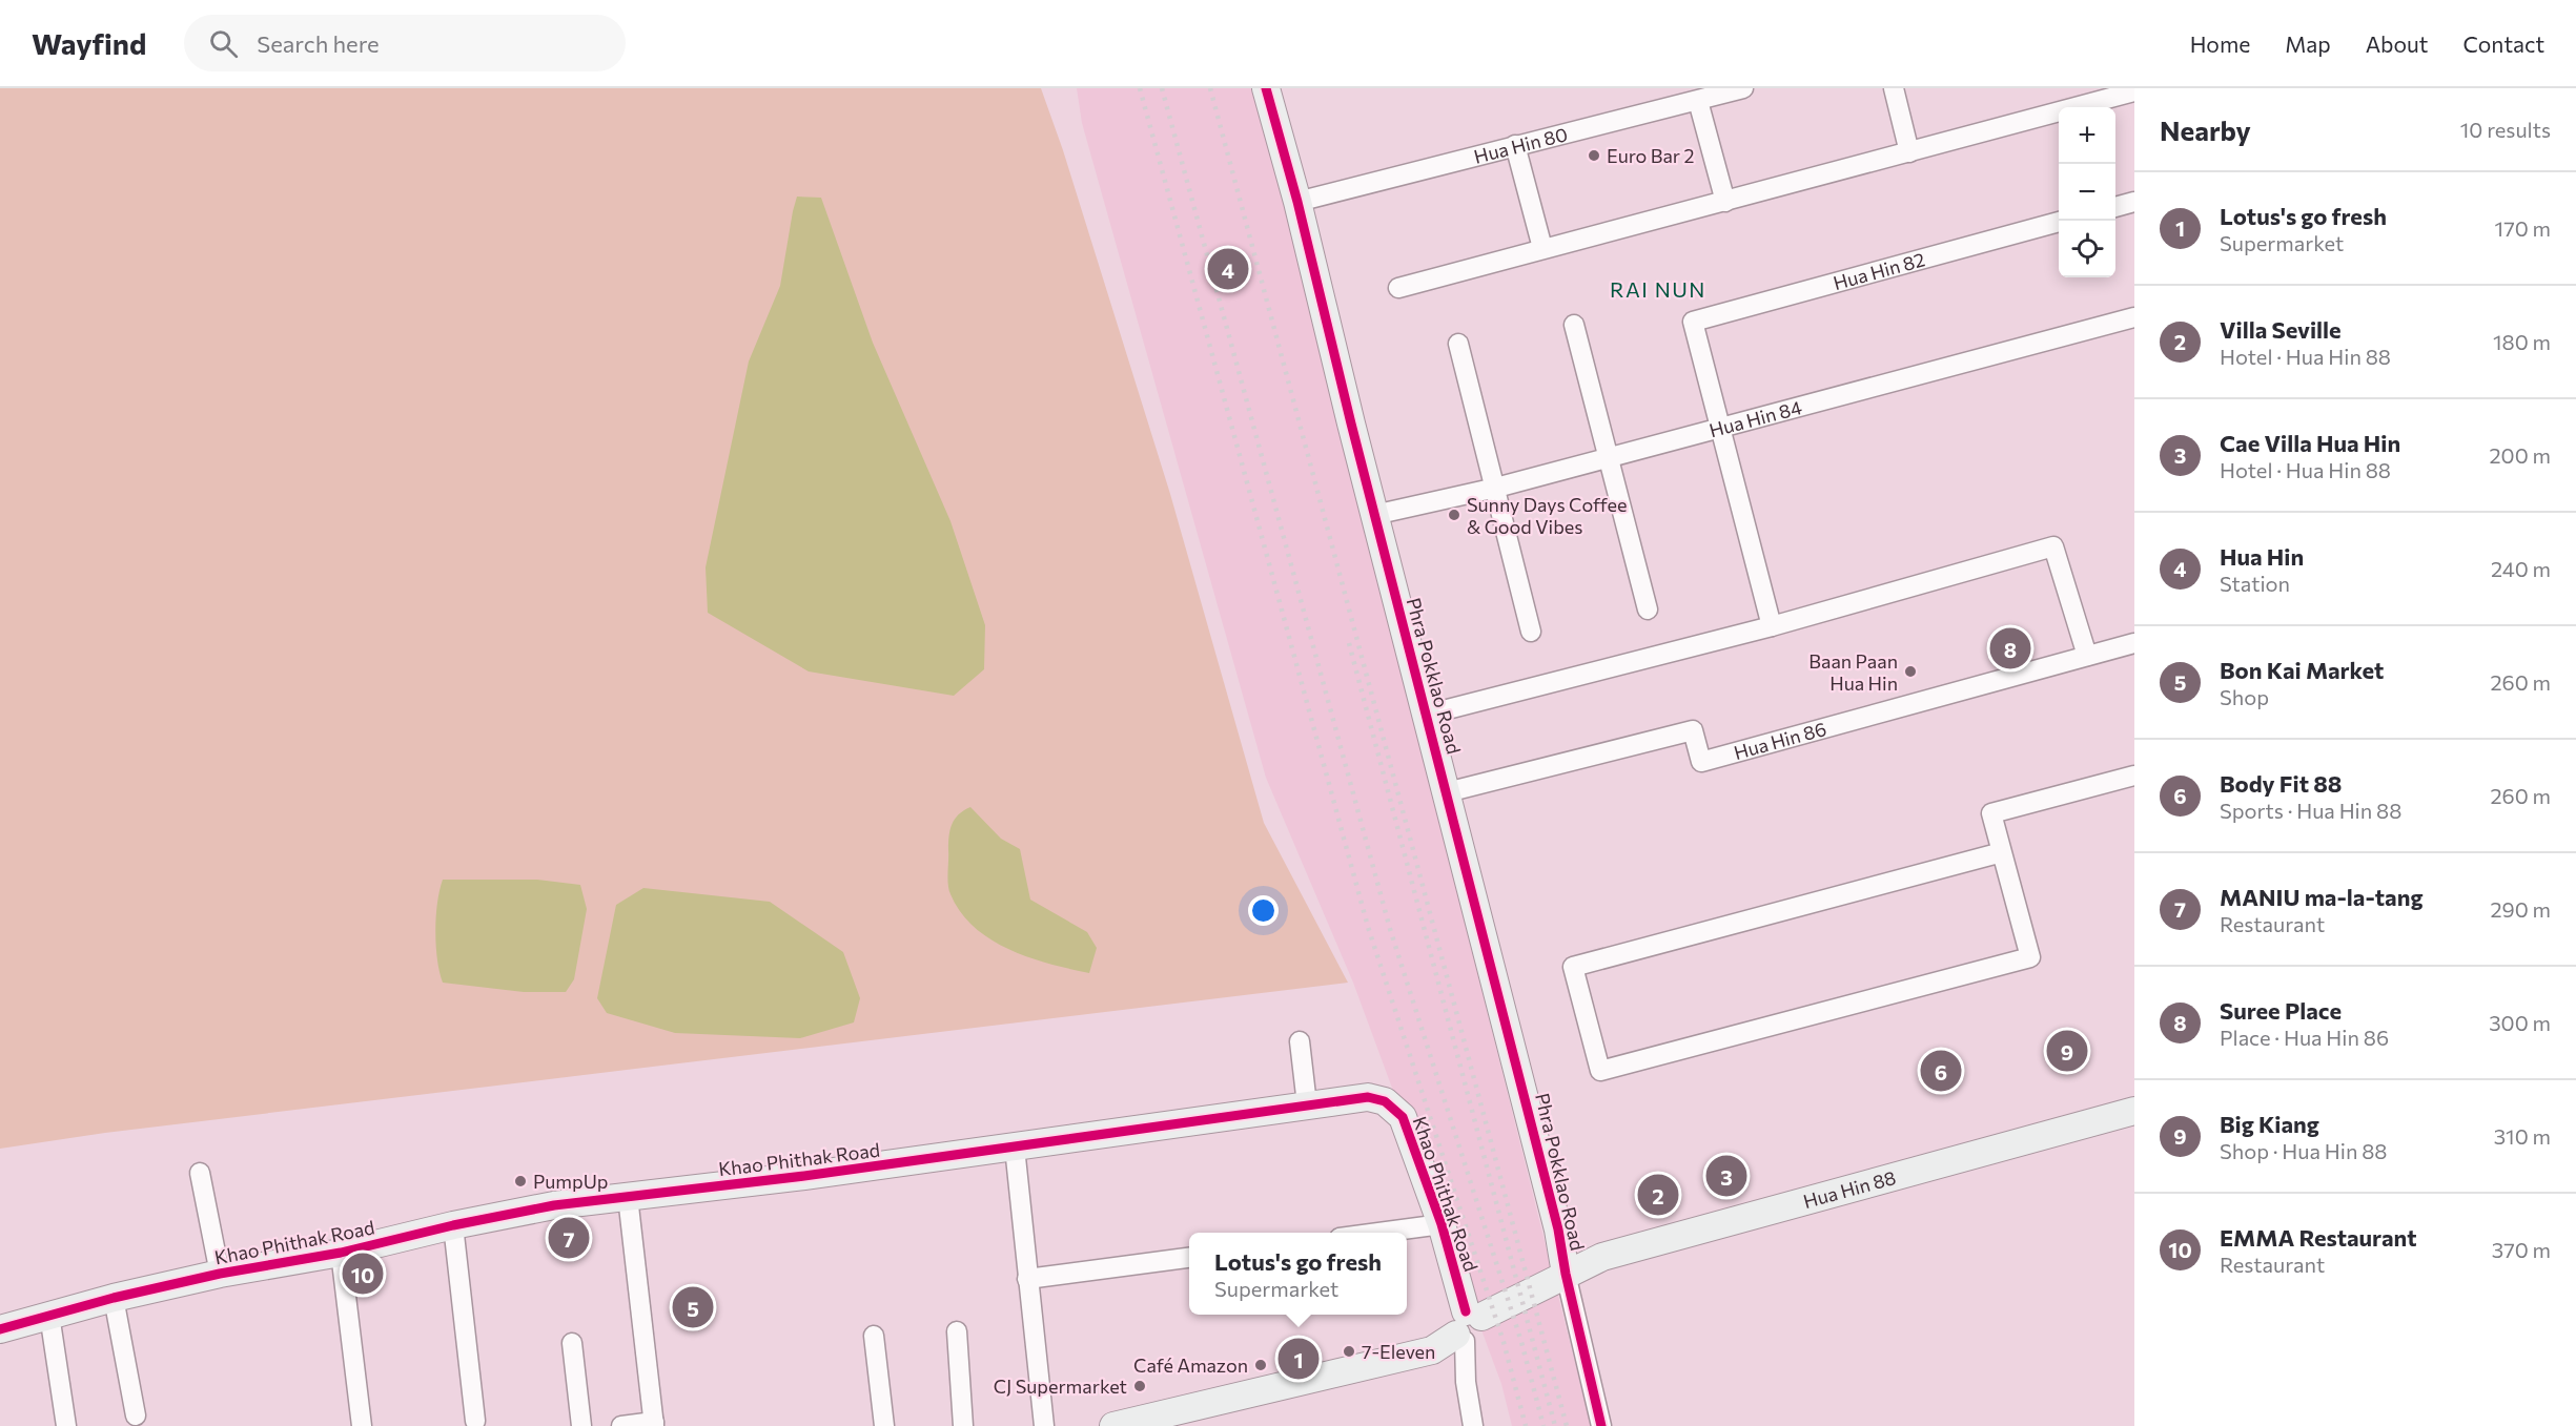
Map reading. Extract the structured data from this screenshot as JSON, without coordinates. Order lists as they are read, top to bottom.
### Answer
{
  "streets": {
    "street": [
      "Hua Hin 80",
      "Hua Hin 82",
      "Hua Hin 84",
      "Phra Pokklao Road",
      "Hua Hin 86",
      "Khao Phithak Road",
      "Hua Hin 88"
    ]
  },
  "crossings": [
    ["Hua Hin 80", "Phra Pokklao Road"],
    ["Hua Hin 82", "Hua Hin 84"],
    ["Hua Hin 84", "Phra Pokklao Road"],
    ["Phra Pokklao Road", "Hua Hin 86"],
    ["Phra Pokklao Road", "Hua Hin 88"],
    ["Khao Phithak Road", "Hua Hin 88"]
  ],
  "districts": ["RAI NUN"],
  "places": [
    "Euro Bar 2",
    "Sunny Days Coffee & Good Vibes",
    "Baan Paan Hua Hin",
    "PumpUp",
    "7-Eleven",
    "Café Amazon",
    "CJ Supermarket"
  ],
  "page": {
    "header": "Wayfind",
    "search": "Search here",
    "nav": [
      "Home",
      "Map",
      "About",
      "Contact"
    ],
    "heading": ["Nearby", "10 results"],
    "map_buttons": ["+", "−"],
    "list": [
      {
        "mark": "1",
        "name": "Lotus's go fresh",
        "note": "Supermarket",
        "value": "170 m"
      },
      {
        "mark": "2",
        "name": "Villa Seville",
        "note": "Hotel · Hua Hin 88",
        "value": "180 m"
      },
      {
        "mark": "3",
        "name": "Cae Villa Hua Hin",
        "note": "Hotel · Hua Hin 88",
        "value": "200 m"
      },
      {
        "mark": "4",
        "name": "Hua Hin",
        "note": "Station",
        "value": "240 m"
      },
      {
        "mark": "5",
        "name": "Bon Kai Market",
        "note": "Shop",
        "value": "260 m"
      },
      {
        "mark": "6",
        "name": "Body Fit 88",
        "note": "Sports · Hua Hin 88",
        "value": "260 m"
      },
      {
        "mark": "7",
        "name": "MANIU ma-la-tang",
        "note": "Restaurant",
        "value": "290 m"
      },
      {
        "mark": "8",
        "name": "Suree Place",
        "note": "Place · Hua Hin 86",
        "value": "300 m"
      },
      {
        "mark": "9",
        "name": "Big Kiang",
        "note": "Shop · Hua Hin 88",
        "value": "310 m"
      },
      {
        "mark": "10",
        "name": "EMMA Restaurant",
        "note": "Restaurant",
        "value": "370 m"
      }
    ],
    "pins": [
      "4",
      "8",
      "9",
      "6",
      "3",
      "2",
      "7",
      "10",
      "5",
      "1"
    ],
    "popup": ["Lotus's go fresh", "Supermarket"]
  }
}
